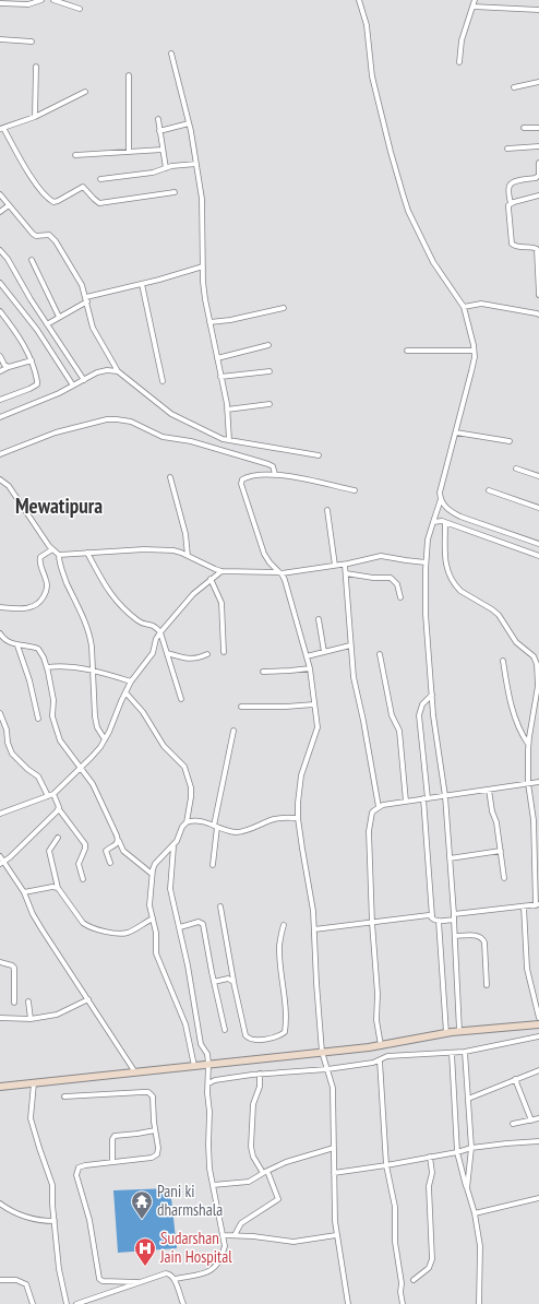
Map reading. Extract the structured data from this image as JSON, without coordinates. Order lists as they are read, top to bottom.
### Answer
{
  "districts": ["Mewatipura"],
  "places": {
    "temple": ["Pani ki dharmshala"],
    "hospital": ["Sudarshan Jain Hospital"]
  }
}
